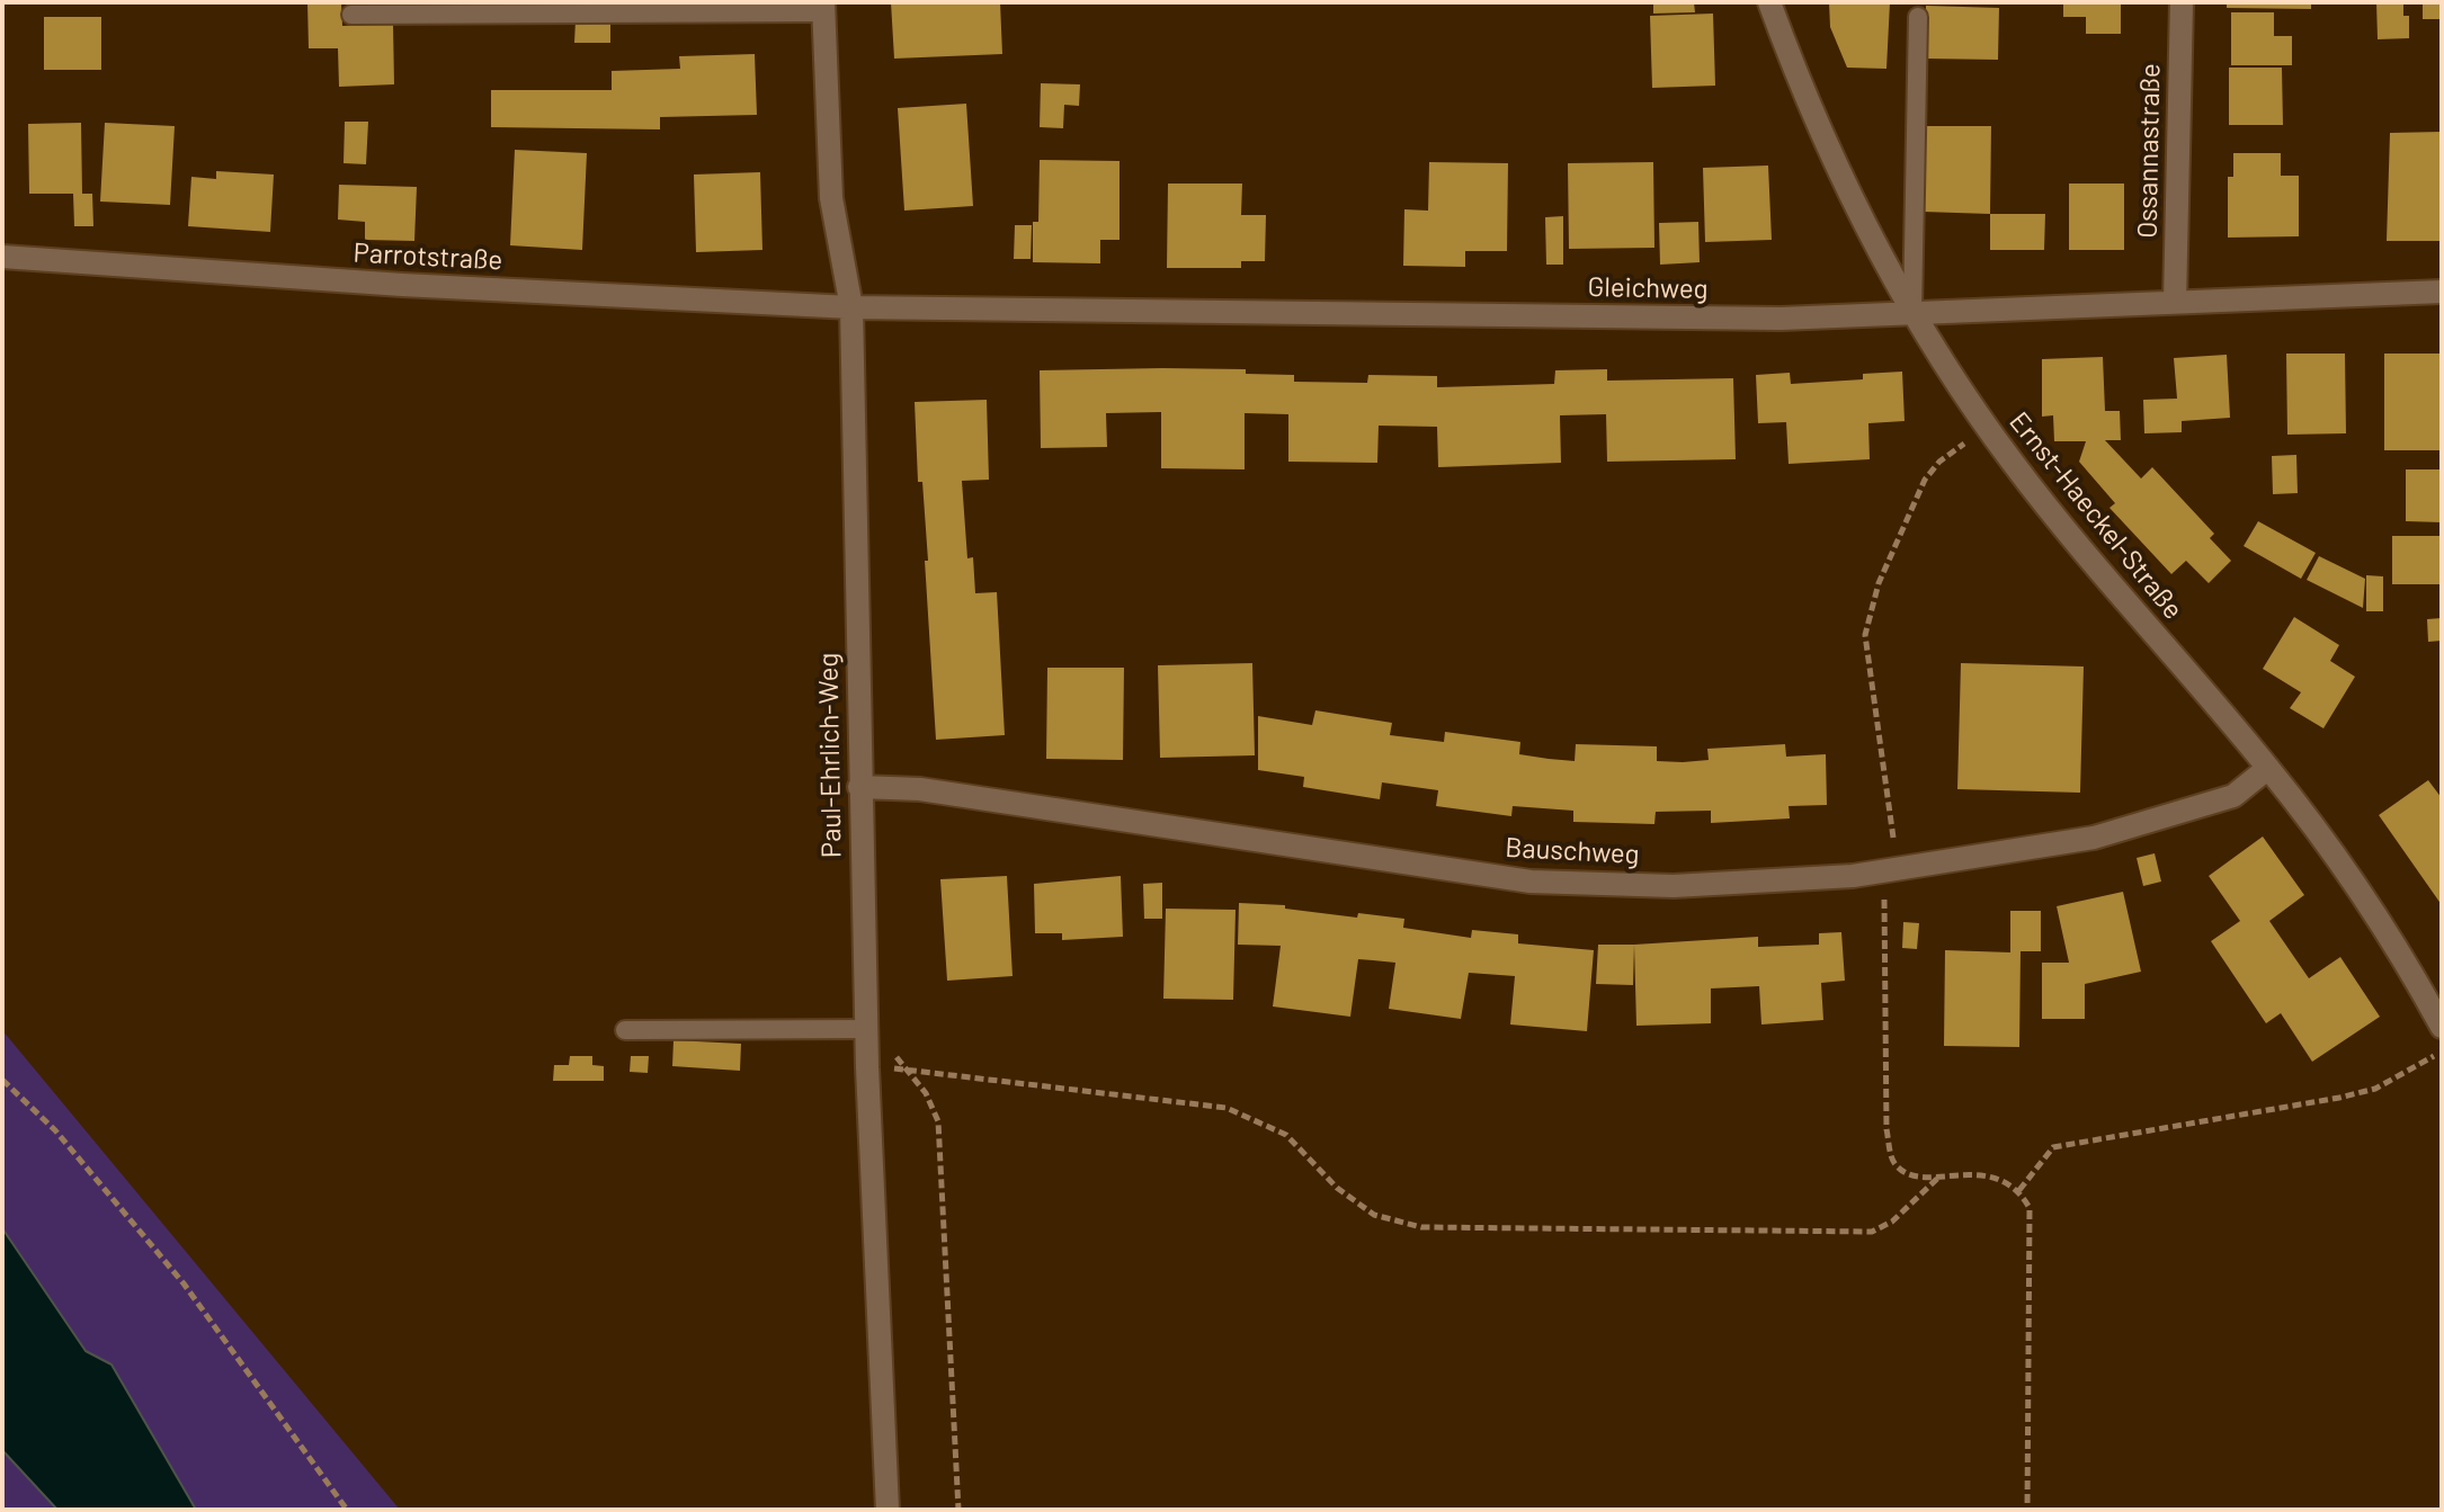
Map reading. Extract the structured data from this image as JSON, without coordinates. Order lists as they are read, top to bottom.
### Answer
{
  "streets": {
    "street": [
      "Ossannastraße",
      "Parrotstraße",
      "Gleichweg",
      "Ernst-Haeckel-Straße",
      "Paul-Ehrlich-Weg",
      "Bauschweg"
    ]
  },
  "crossings": [
    ["Ossannastraße", "Gleichweg"],
    ["Parrotstraße", "Gleichweg"],
    ["Parrotstraße", "Paul-Ehrlich-Weg"],
    ["Gleichweg", "Ernst-Haeckel-Straße"],
    ["Gleichweg", "Paul-Ehrlich-Weg"],
    ["Ernst-Haeckel-Straße", "Bauschweg"],
    ["Paul-Ehrlich-Weg", "Bauschweg"]
  ]
}
